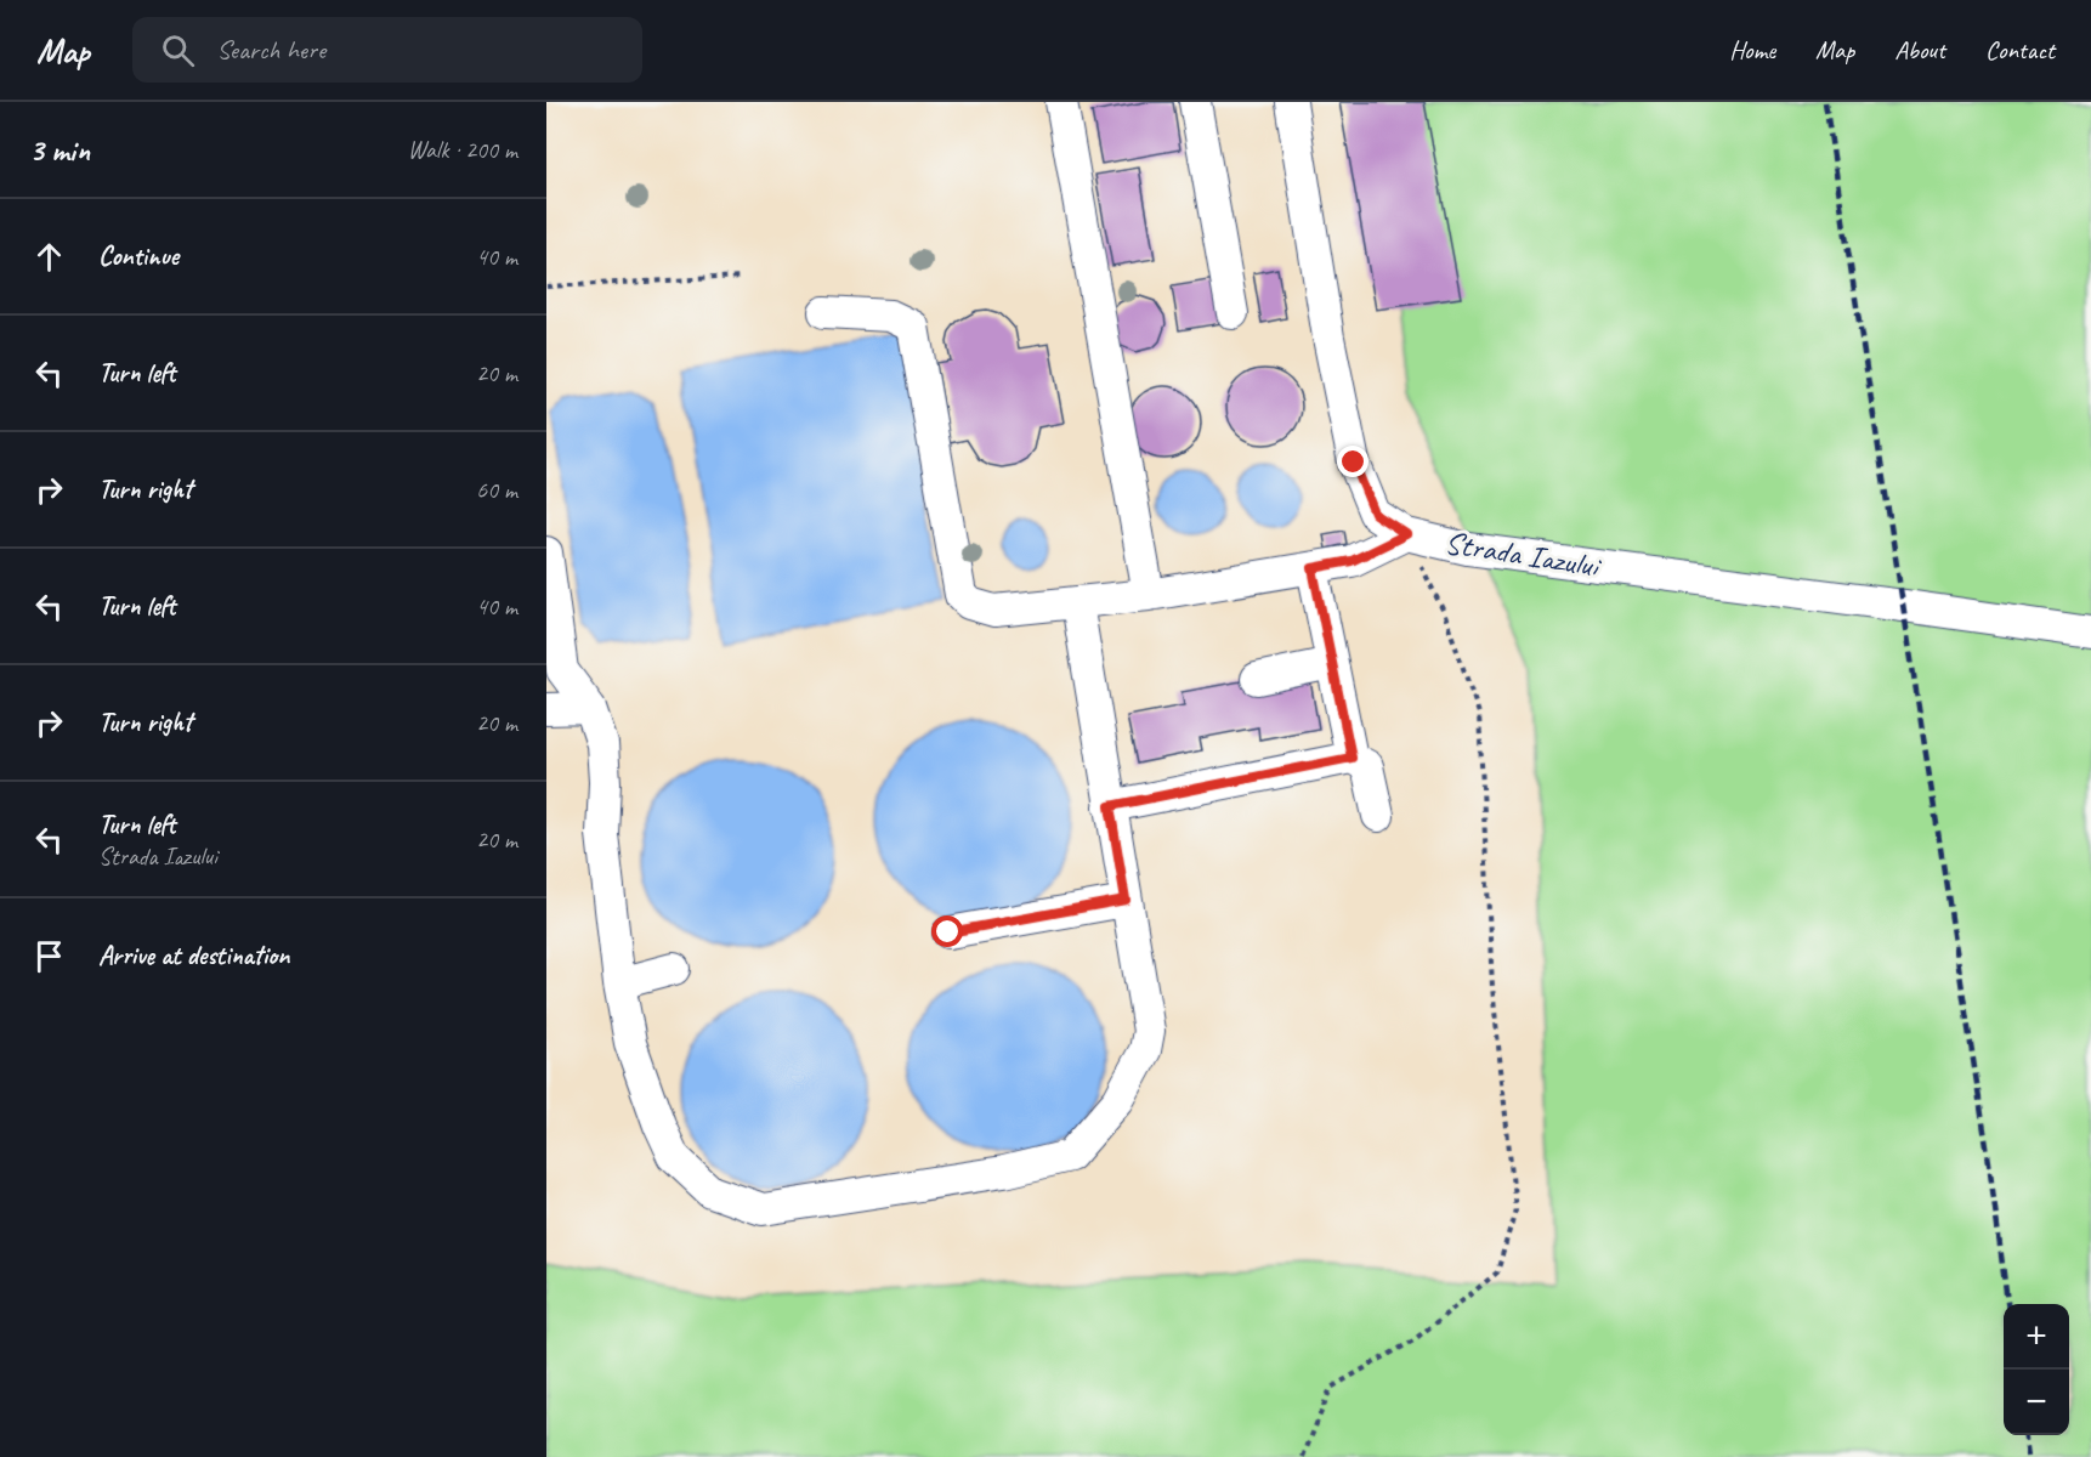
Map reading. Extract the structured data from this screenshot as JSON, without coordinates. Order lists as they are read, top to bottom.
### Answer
{
  "streets": {
    "lane": ["Strada Iazului"]
  },
  "page": {
    "header": "Map",
    "search": "Search here",
    "nav": [
      "Home",
      "Map",
      "About",
      "Contact"
    ],
    "heading": ["3 min", "Walk · 200 m"],
    "list": [
      ["Continue", "40 m"],
      ["Turn left", "20 m"],
      ["Turn right", "60 m"],
      ["Turn left", "40 m"],
      ["Turn right", "20 m"],
      ["Turn left", "Strada Iazului", "20 m"],
      "Arrive at destination"
    ],
    "map_buttons": ["+", "−"]
  }
}
